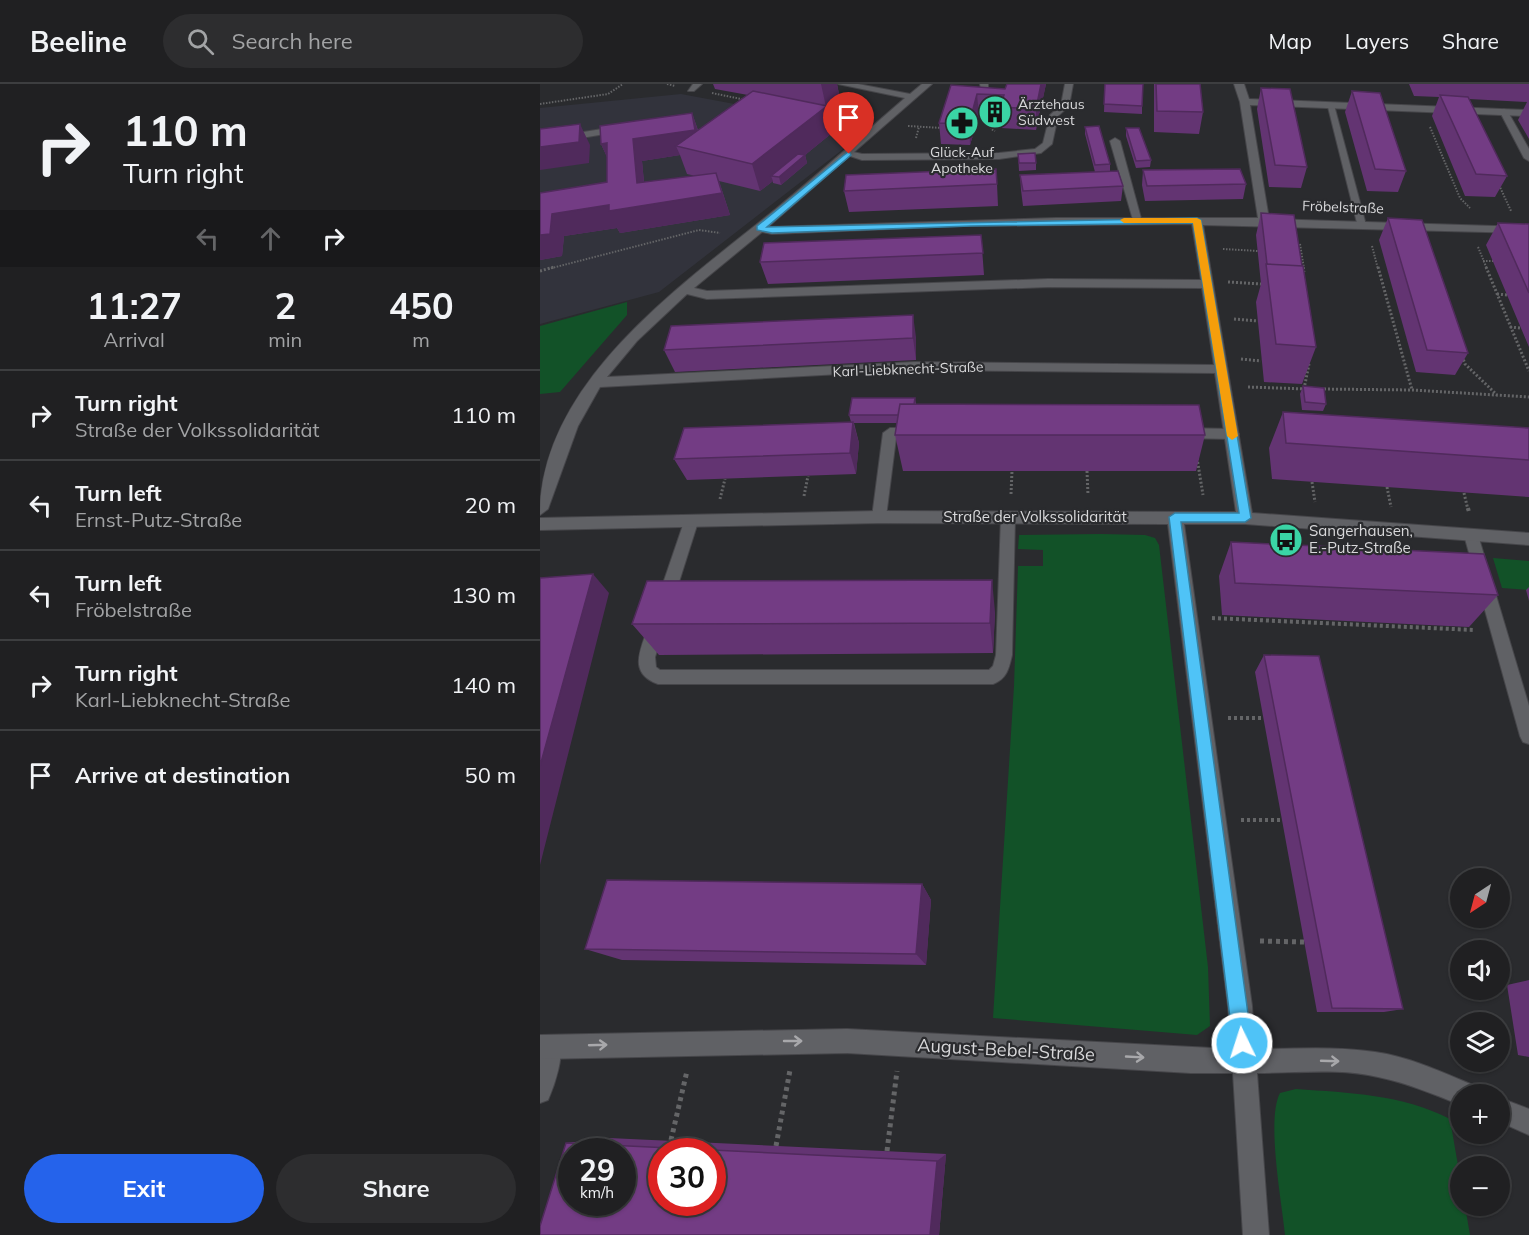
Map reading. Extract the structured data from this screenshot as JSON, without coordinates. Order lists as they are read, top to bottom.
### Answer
{
  "streets": {
    "street": [
      "Fröbelstraße",
      "Karl-Liebknecht-Straße",
      "Straße der Volkssolidarität",
      "August-Bebel-Straße"
    ]
  },
  "one_way": ["August-Bebel-Straße"],
  "places": {
    "building": ["Ärztehaus Südwest"],
    "pharmacy": ["Glück-Auf Apotheke"],
    "bus stop": ["Sangerhausen, E.-Putz-Straße"]
  },
  "north": "bottom left",
  "page": {
    "header": "Beeline",
    "search": "Search here",
    "nav": ["Map", "Layers", "Share"],
    "turn": ["110 m", "Turn right"],
    "eta": [
      "11:27",
      "Arrival",
      "2",
      "min",
      "450",
      "m"
    ],
    "list": [
      {
        "name": "Turn right",
        "note": "Straße der Volkssolidarität",
        "value": "110 m"
      },
      {
        "name": "Turn left",
        "note": "Ernst-Putz-Straße",
        "value": "20 m"
      },
      {
        "name": "Turn left",
        "note": "Fröbelstraße",
        "value": "130 m"
      },
      {
        "name": "Turn right",
        "note": "Karl-Liebknecht-Straße",
        "value": "140 m"
      },
      {
        "name": "Arrive at destination",
        "value": "50 m"
      }
    ],
    "map_buttons": ["+", "−"],
    "speed": "29 km/h",
    "limit": "30",
    "buttons": ["Exit", "Share"]
  }
}
